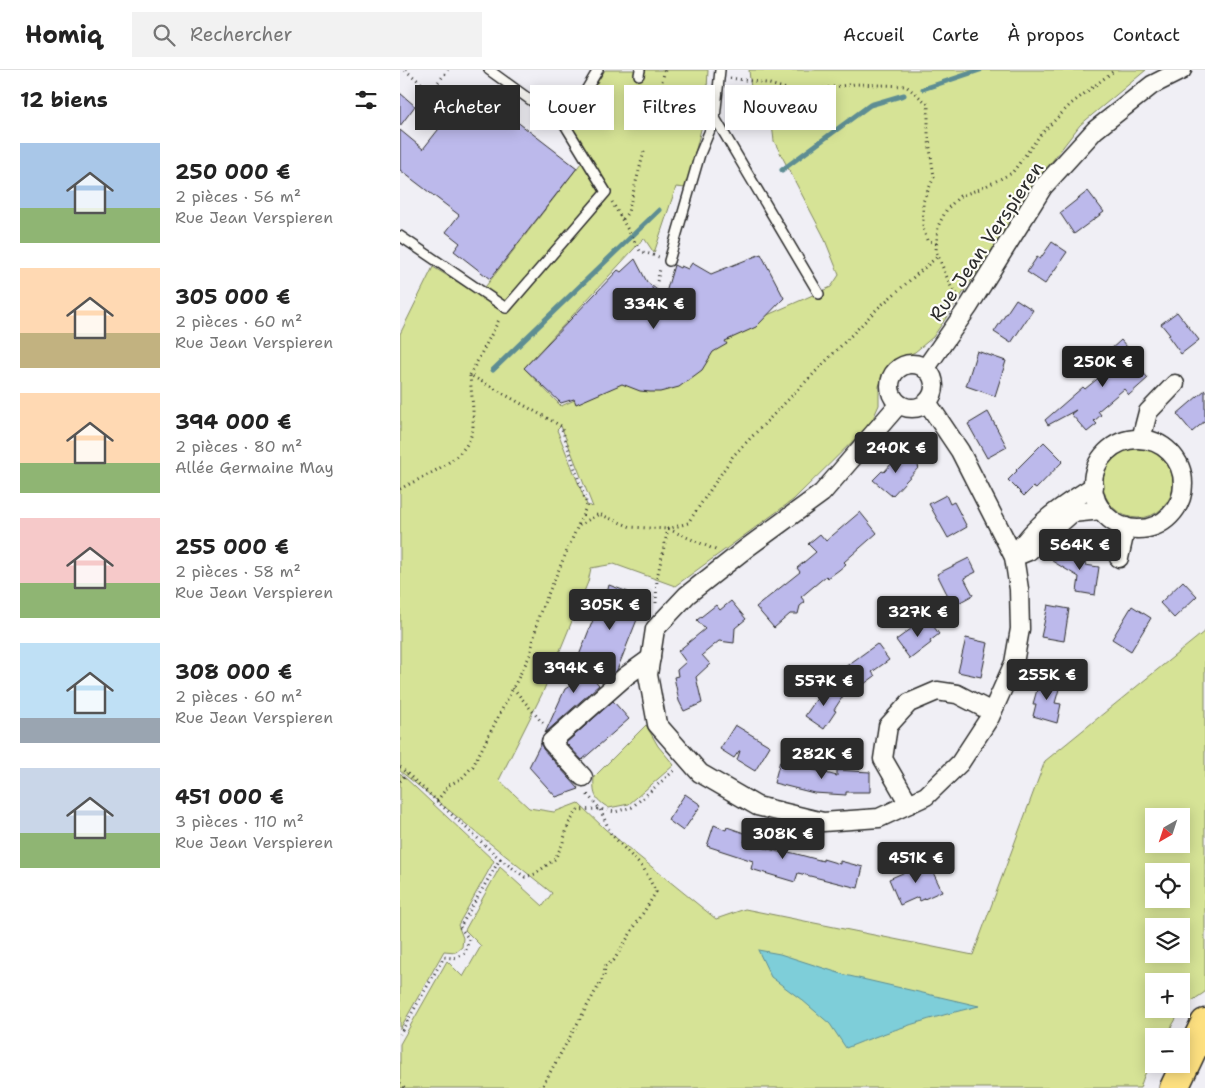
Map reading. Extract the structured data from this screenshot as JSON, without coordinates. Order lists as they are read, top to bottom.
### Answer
{
  "streets": {
    "street": ["Rue Jean Verspieren"]
  },
  "north": "bottom left",
  "page": {
    "header": "Homiq",
    "search": "Rechercher",
    "nav": [
      "Accueil",
      "Carte",
      "À propos",
      "Contact"
    ],
    "heading": "12 biens",
    "chip": [
      "Acheter",
      "Louer",
      "Filtres",
      "Nouveau"
    ],
    "list": [
      {
        "name": "250 000 €",
        "note": "2 pièces · 56 m² · Rue Jean Verspieren"
      },
      {
        "name": "305 000 €",
        "note": "2 pièces · 60 m² · Rue Jean Verspieren"
      },
      {
        "name": "394 000 €",
        "note": "2 pièces · 80 m² · Allée Germaine May"
      },
      {
        "name": "255 000 €",
        "note": "2 pièces · 58 m² · Rue Jean Verspieren"
      },
      {
        "name": "308 000 €",
        "note": "2 pièces · 60 m² · Rue Jean Verspieren"
      },
      {
        "name": "451 000 €",
        "note": "3 pièces · 110 m² · Rue Jean Verspieren"
      }
    ],
    "price": [
      "334K €",
      "250K €",
      "240K €",
      "564K €",
      "305K €",
      "327K €",
      "394K €",
      "255K €",
      "557K €",
      "282K €",
      "308K €",
      "451K €"
    ],
    "map_buttons": ["+", "−"]
  }
}
